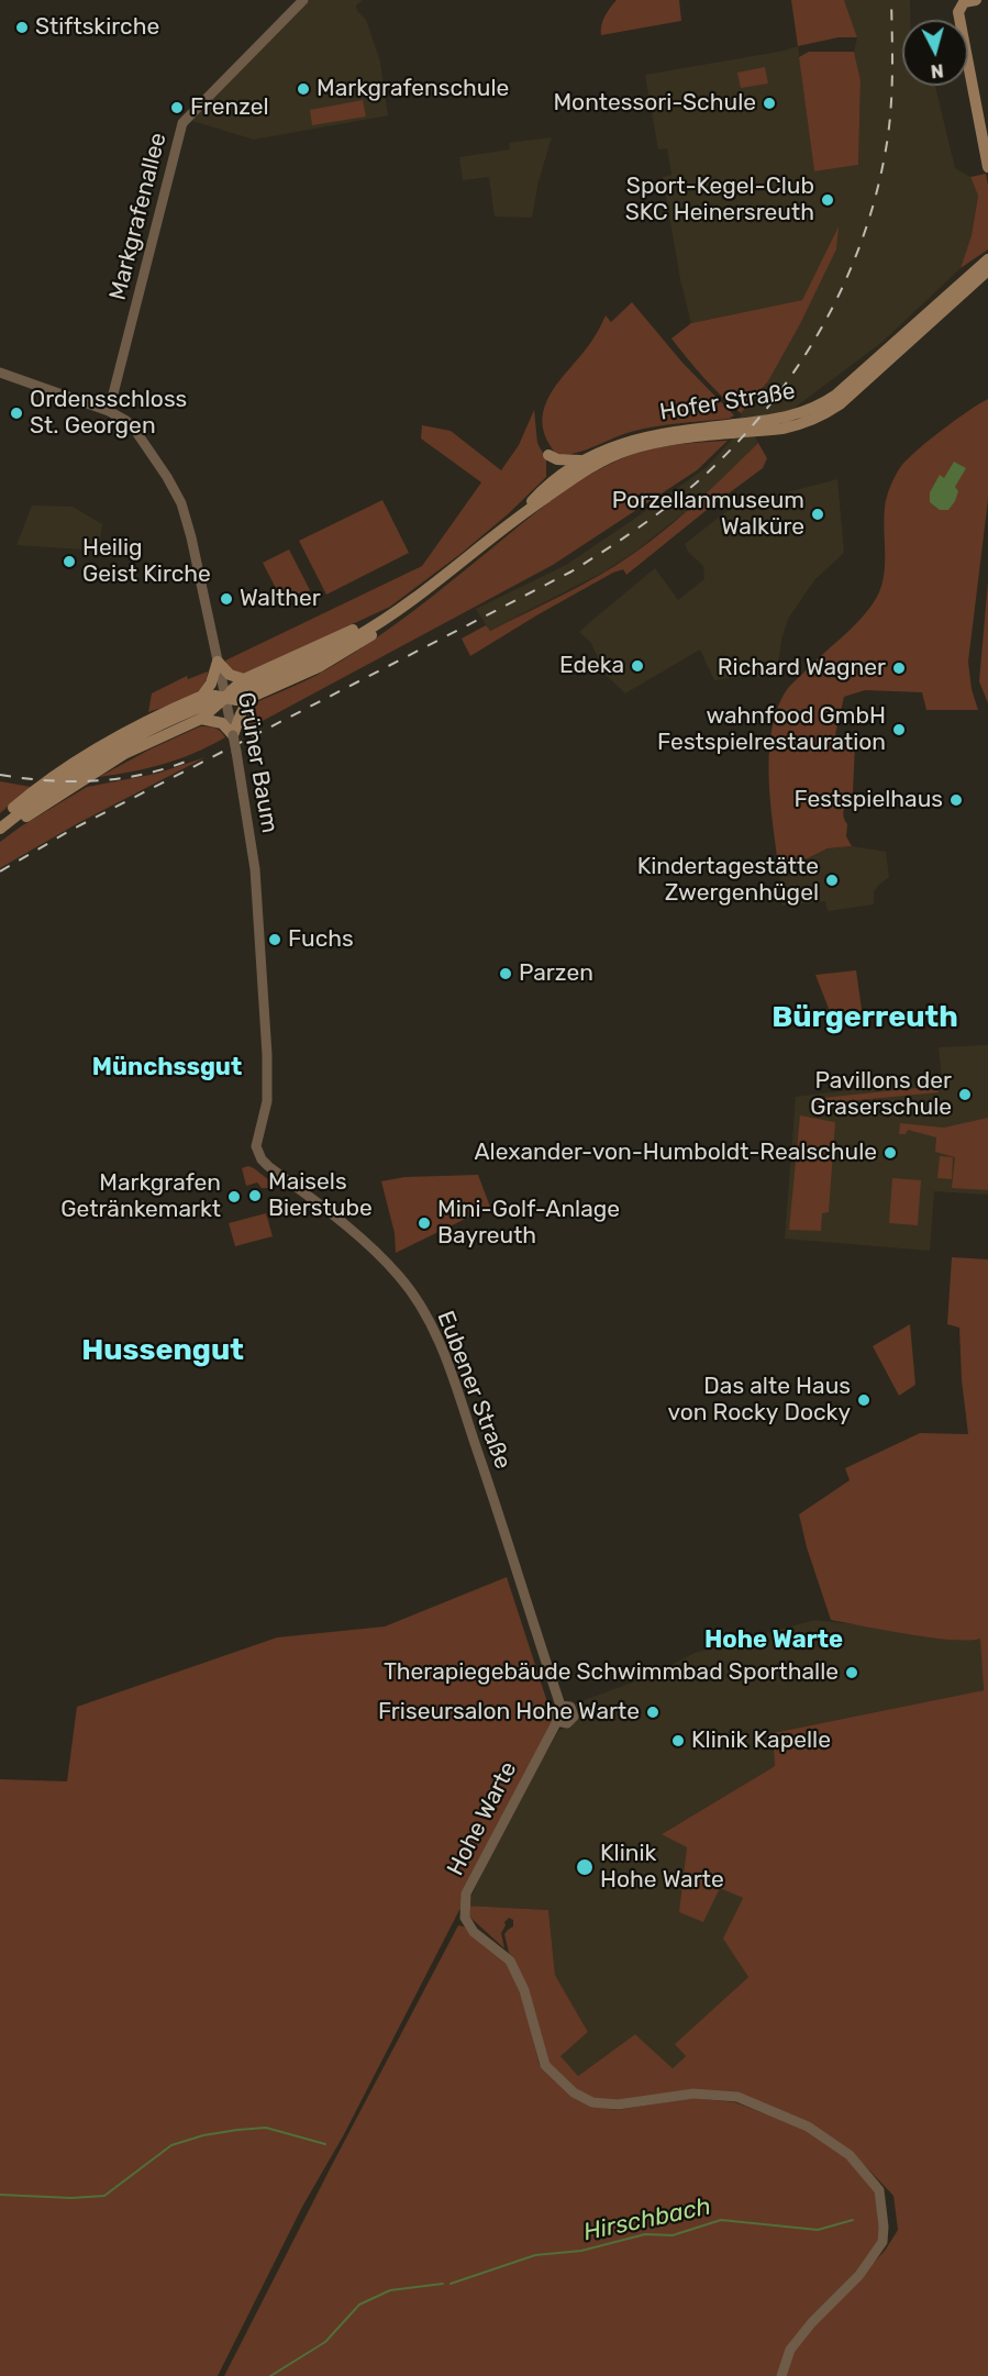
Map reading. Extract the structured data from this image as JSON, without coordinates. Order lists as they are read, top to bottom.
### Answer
{
  "streets": {
    "main road": ["Hofer Straße"],
    "street": [
      "Markgrafenallee",
      "Grüner Baum",
      "Eubener Straße",
      "Hohe Warte"
    ]
  },
  "crossings": [
    ["Markgrafenallee", "Grüner Baum"],
    ["Hofer Straße", "Grüner Baum"],
    ["Grüner Baum", "Eubener Straße"],
    ["Eubener Straße", "Hohe Warte"]
  ],
  "districts": [
    "Bürgerreuth",
    "Münchssgut",
    "Hussengut",
    "Hohe Warte"
  ],
  "water": ["Hirschbach"],
  "places": [
    "Stiftskirche",
    "Markgrafenschule",
    "Montessori-Schule",
    "Frenzel",
    "Sport-Kegel-Club SKC Heinersreuth",
    "Ordensschloss St. Georgen",
    "Porzellanmuseum Walküre",
    "Heilig Geist Kirche",
    "Walther",
    "Edeka",
    "Richard Wagner",
    "wahnfood GmbH Festspielrestauration",
    "Festspielhaus",
    "Kindertagestätte Zwergenhügel",
    "Fuchs",
    "Parzen",
    "Pavillons der Graserschule",
    "Alexander-von-Humboldt-Realschule",
    "Maisels Bierstube",
    "Markgrafen Getränkemarkt",
    "Mini-Golf-Anlage Bayreuth",
    "Das alte Haus von Rocky Docky",
    "Therapiegebäude Schwimmbad Sporthalle",
    "Friseursalon Hohe Warte",
    "Klinik Kapelle",
    "Klinik Hohe Warte"
  ],
  "north": "bottom"
}
